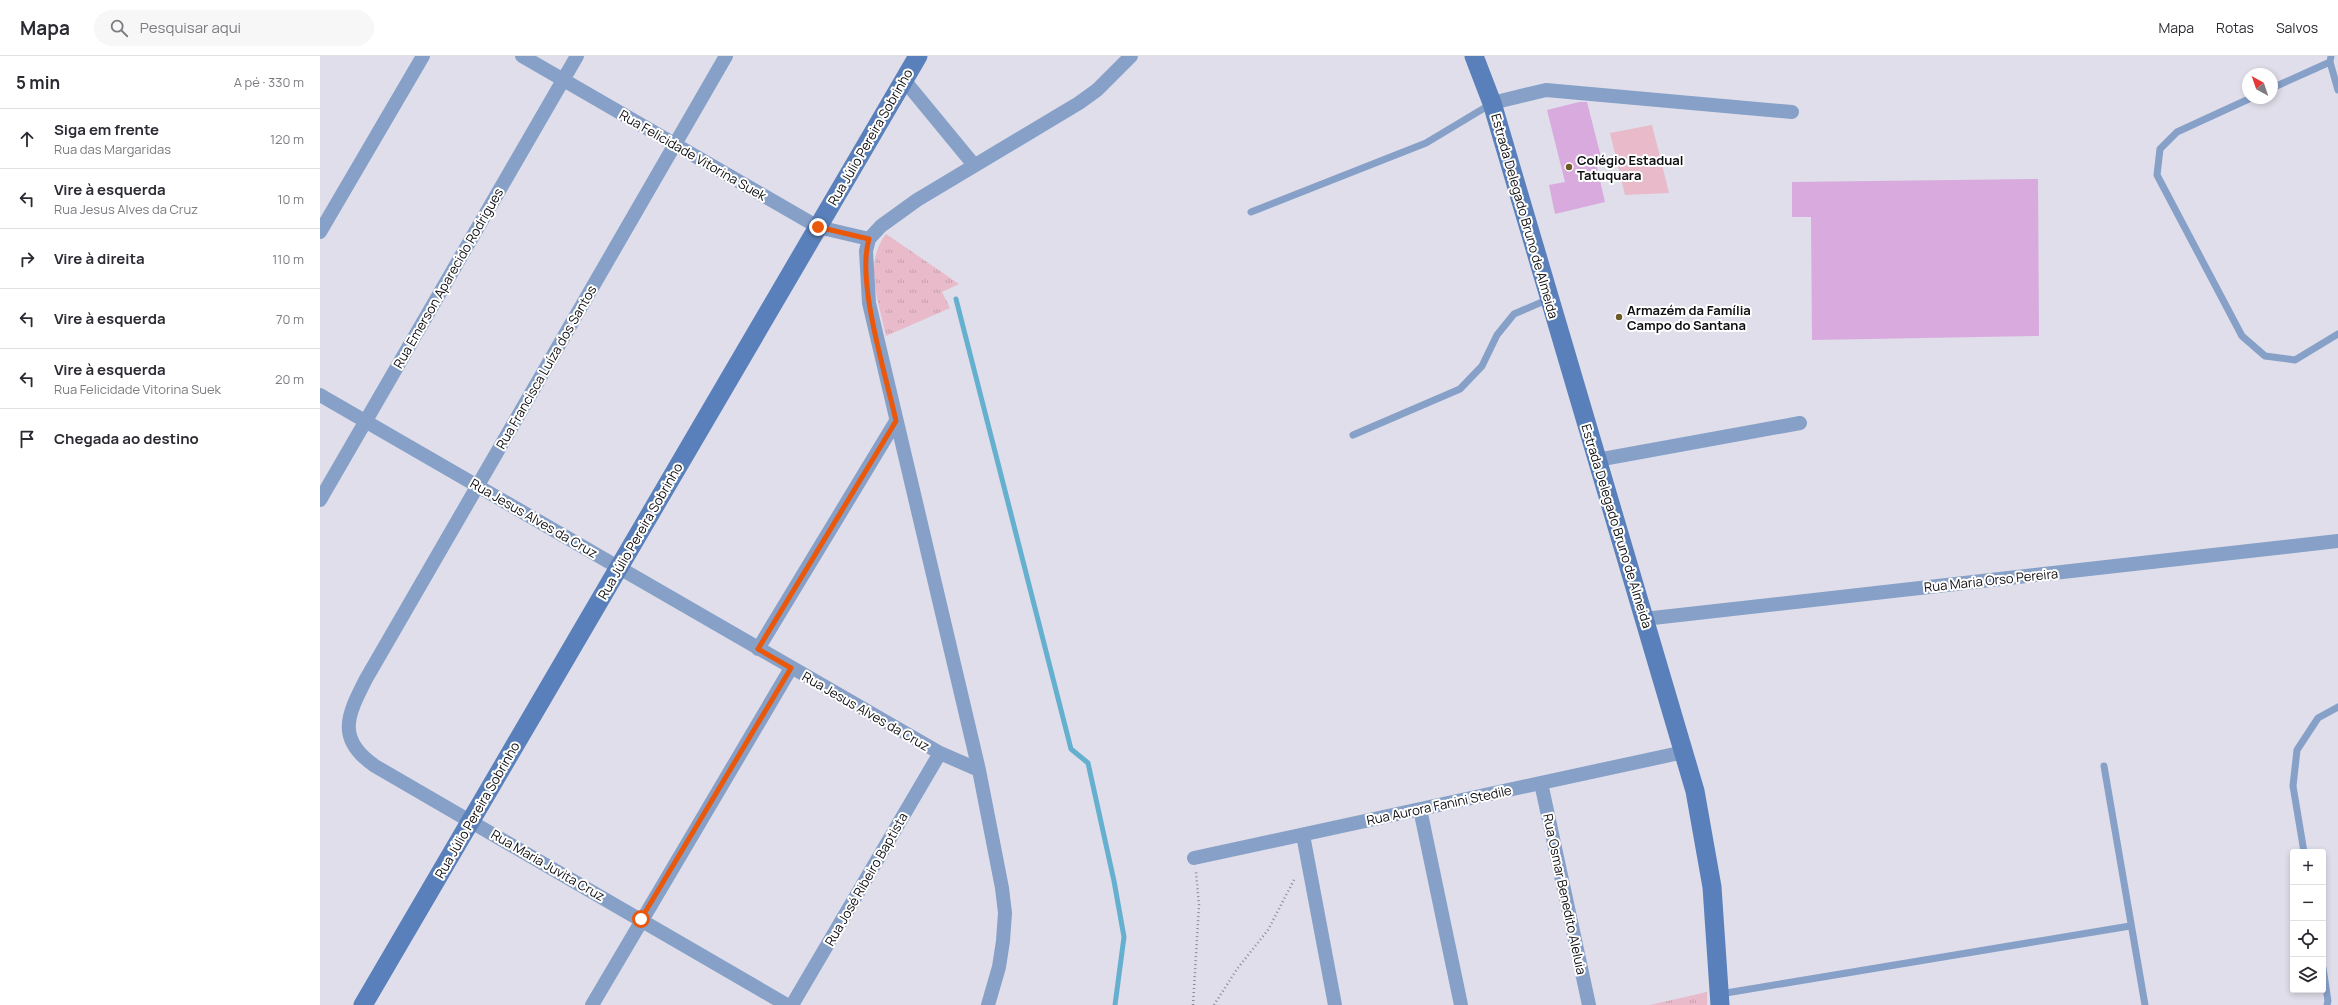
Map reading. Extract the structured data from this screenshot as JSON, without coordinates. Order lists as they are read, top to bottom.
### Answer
{
  "streets": {
    "main road": ["Rua Júlio Pereira Sobrinho", "Estrada Delegado Bruno de Almeida"],
    "street": [
      "Rua Felicidade Vitorina Suek",
      "Rua Emerson Aparecido Rodrigues",
      "Rua Francisca Luíza dos Santos",
      "Rua Jesus Alves da Cruz",
      "Rua Maria Orso Pereira",
      "Rua Aurora Fanini Stedile",
      "Rua Maria Juvita Cruz",
      "Rua José Ribeiro Baptista",
      "Rua Osmar Benedito Aleluia"
    ]
  },
  "crossings": [
    ["Rua Júlio Pereira Sobrinho", "Rua Felicidade Vitorina Suek"],
    ["Rua Júlio Pereira Sobrinho", "Rua Jesus Alves da Cruz"],
    ["Rua Júlio Pereira Sobrinho", "Rua Maria Juvita Cruz"],
    ["Rua Felicidade Vitorina Suek", "Rua Emerson Aparecido Rodrigues"],
    ["Rua Felicidade Vitorina Suek", "Rua Francisca Luíza dos Santos"],
    ["Estrada Delegado Bruno de Almeida", "Rua Maria Orso Pereira"],
    ["Estrada Delegado Bruno de Almeida", "Rua Aurora Fanini Stedile"],
    ["Rua Emerson Aparecido Rodrigues", "Rua Jesus Alves da Cruz"],
    ["Rua Francisca Luíza dos Santos", "Rua Jesus Alves da Cruz"],
    ["Rua Francisca Luíza dos Santos", "Rua Maria Juvita Cruz"],
    ["Rua Jesus Alves da Cruz", "Rua José Ribeiro Baptista"],
    ["Rua Aurora Fanini Stedile", "Rua Osmar Benedito Aleluia"]
  ],
  "places": ["Colégio Estadual Tatuquara", "Armazém da Família Campo do Santana"],
  "north": "top left",
  "page": {
    "header": "Mapa",
    "search": "Pesquisar aqui",
    "nav": ["Mapa", "Rotas", "Salvos"],
    "heading": ["5 min", "A pé · 330 m"],
    "list": [
      ["Siga em frente", "Rua das Margaridas", "120 m"],
      ["Vire à esquerda", "Rua Jesus Alves da Cruz", "10 m"],
      ["Vire à direita", "110 m"],
      ["Vire à esquerda", "70 m"],
      ["Vire à esquerda", "Rua Felicidade Vitorina Suek", "20 m"],
      "Chegada ao destino"
    ],
    "map_buttons": ["+", "−"]
  }
}
